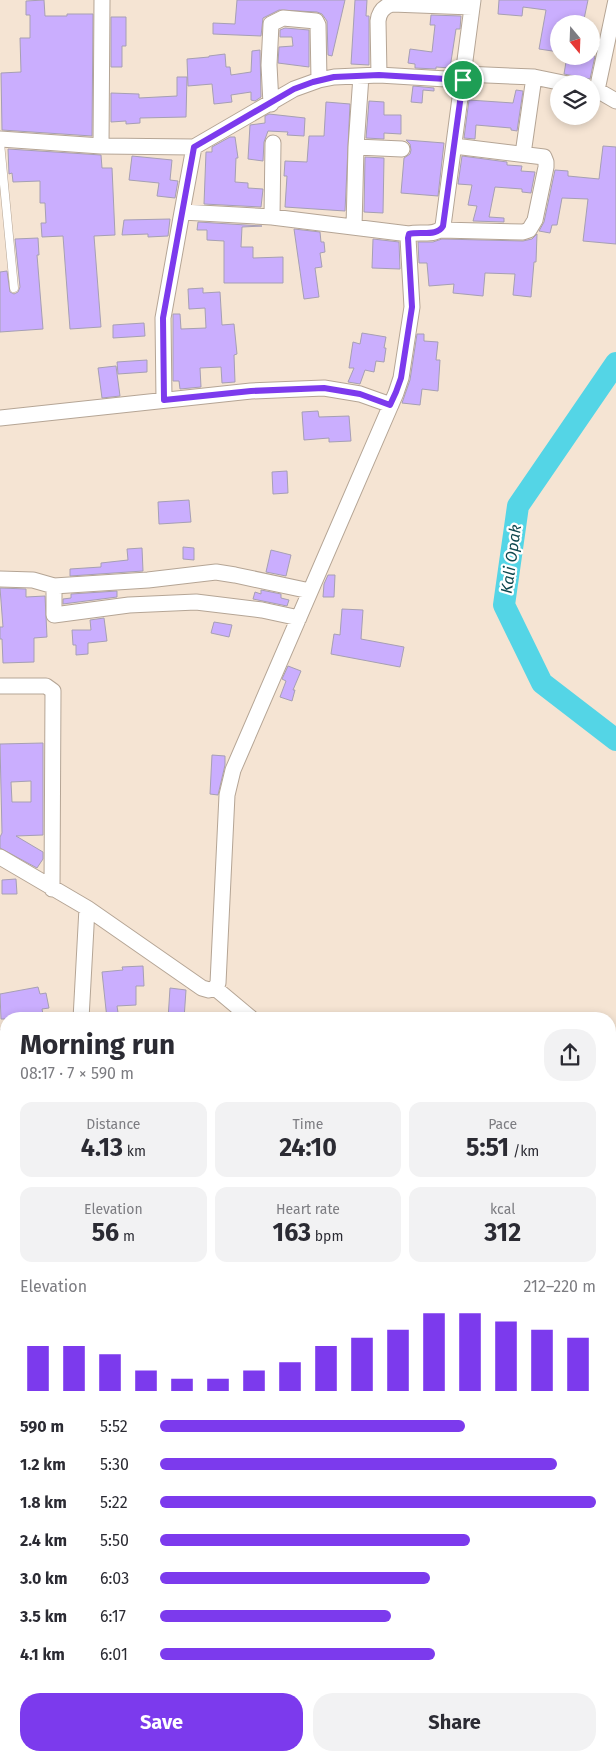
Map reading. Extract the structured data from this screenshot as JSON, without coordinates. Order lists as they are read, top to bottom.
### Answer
{
  "water": ["Kali Opak"],
  "north": "bottom",
  "page": {
    "heading": ["Morning run", "08:17 · 7 × 590 m"],
    "stats": [
      ["Distance", "4.13 km"],
      ["Time", "24:10"],
      ["Pace", "5:51 /km"],
      ["Elevation", "56 m"],
      ["Heart rate", "163 bpm"],
      ["kcal", "312"]
    ],
    "chart": ["Elevation", "212–220 m"],
    "list": [
      {
        "name": "590 m",
        "note": "5:52"
      },
      {
        "name": "1.2 km",
        "note": "5:30"
      },
      {
        "name": "1.8 km",
        "note": "5:22"
      },
      {
        "name": "2.4 km",
        "note": "5:50"
      },
      {
        "name": "3.0 km",
        "note": "6:03"
      },
      {
        "name": "3.5 km",
        "note": "6:17"
      },
      {
        "name": "4.1 km",
        "note": "6:01"
      }
    ],
    "buttons": ["Save", "Share"]
  }
}
